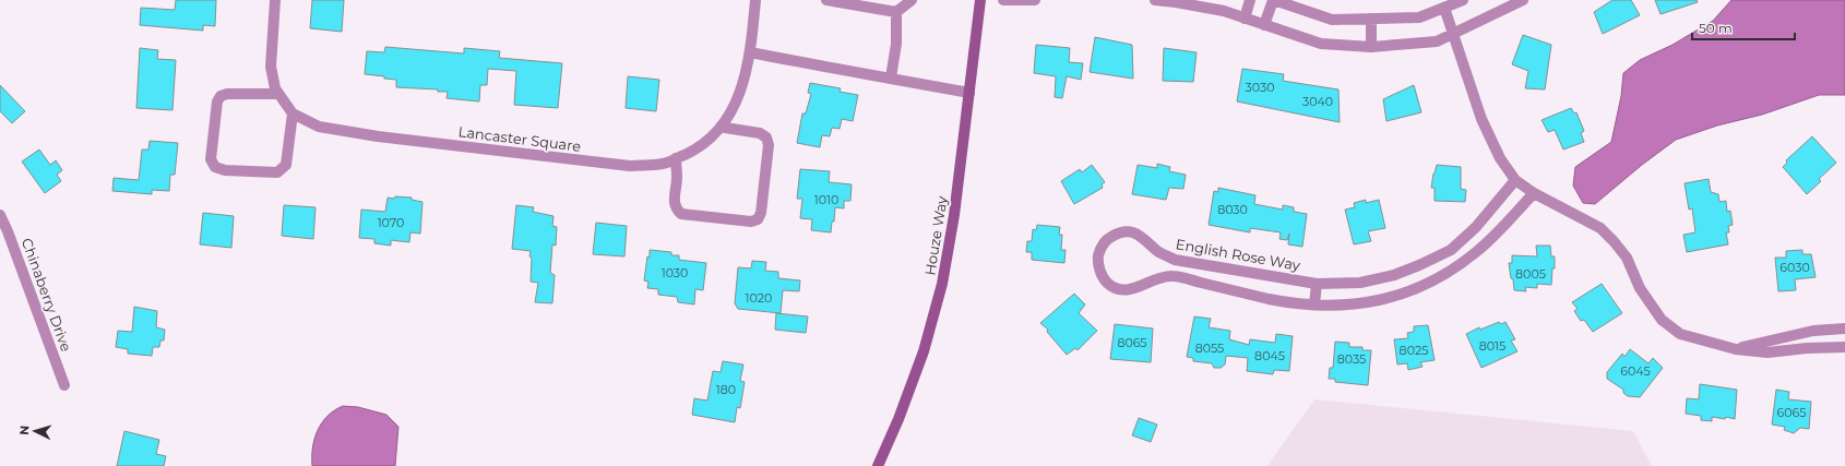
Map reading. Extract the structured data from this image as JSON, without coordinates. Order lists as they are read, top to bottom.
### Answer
{
  "streets": {
    "street": [
      "Lancaster Square",
      "Houze Way",
      "English Rose Way",
      "Chinaberry Drive"
    ]
  },
  "house_numbers": [
    "3030",
    "3040",
    "1010",
    "8030",
    "1070",
    "6030",
    "1030",
    "8005",
    "1020",
    "8065",
    "8015",
    "8055",
    "8025",
    "8045",
    "8035",
    "6045",
    "180",
    "6065"
  ],
  "scale_bar": "50 m",
  "north": "left"
}
